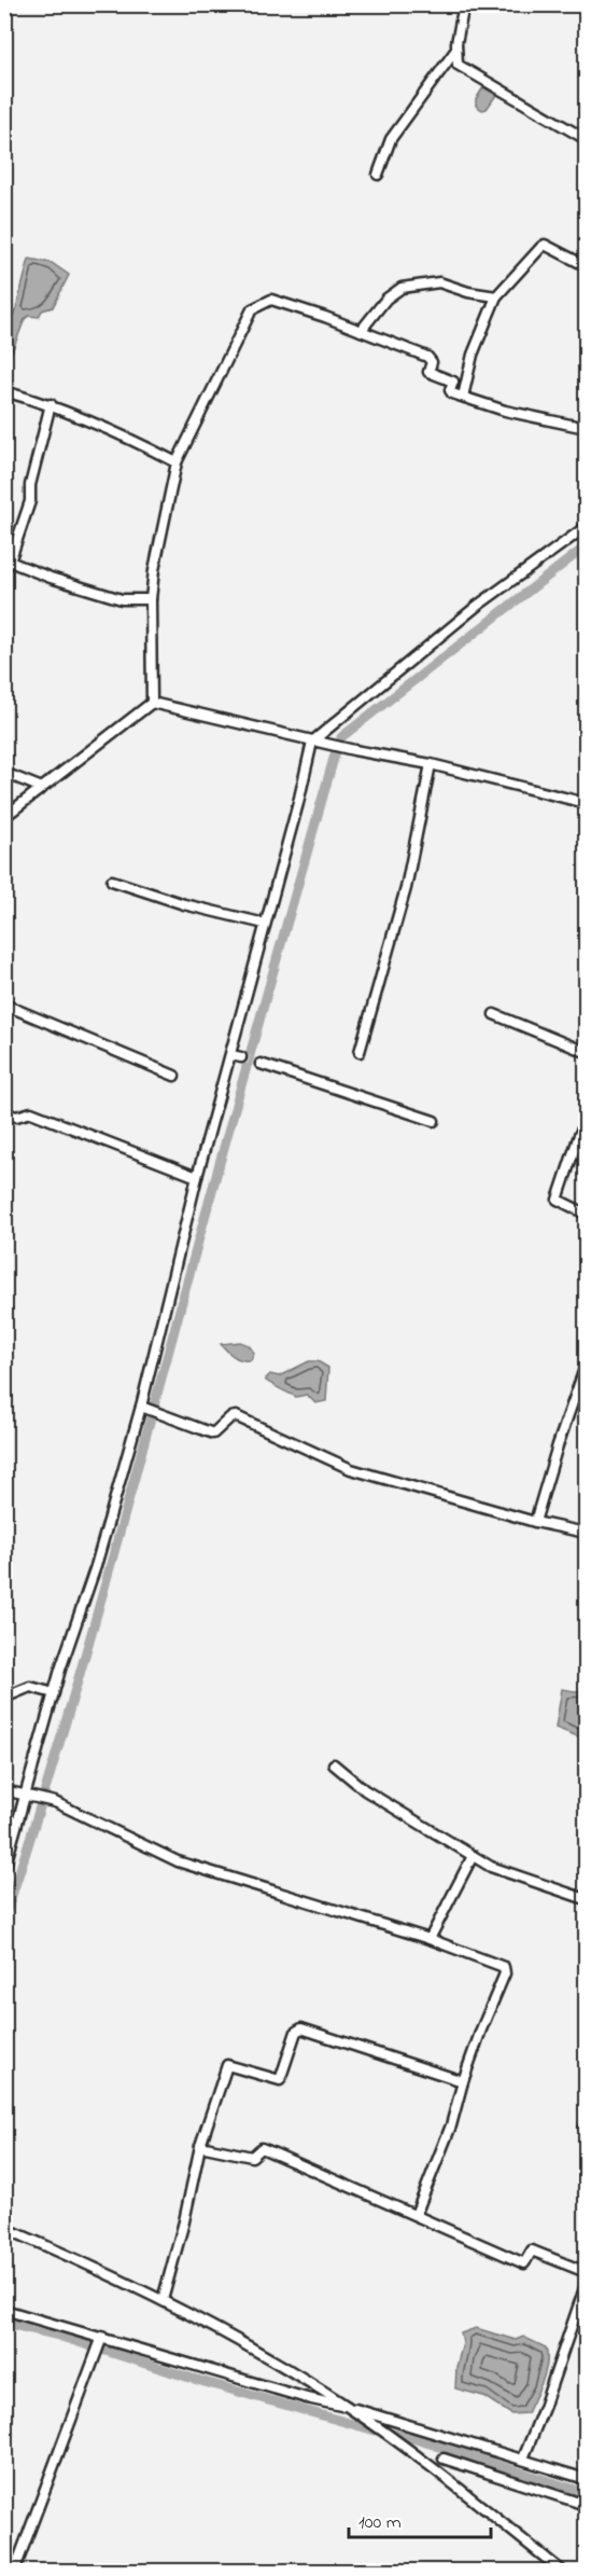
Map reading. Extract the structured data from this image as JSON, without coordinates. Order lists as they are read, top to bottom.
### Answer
{
  "scale_bar": "100 m"
}
